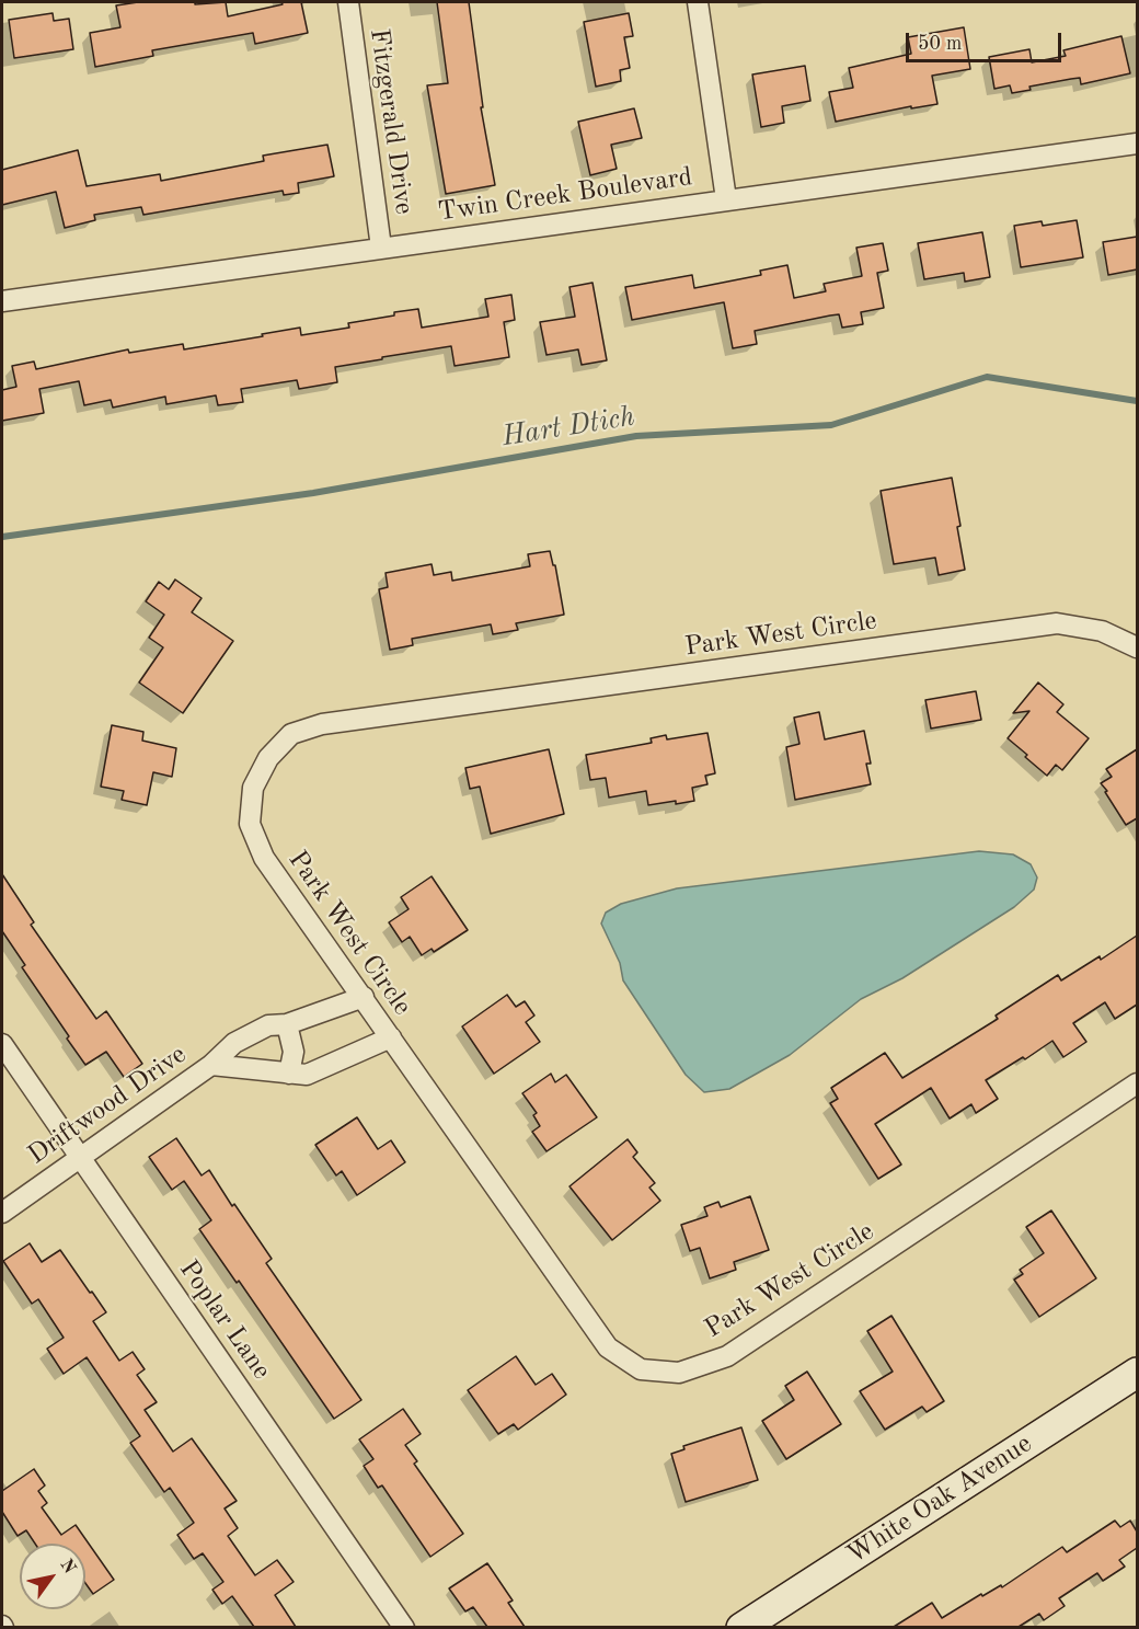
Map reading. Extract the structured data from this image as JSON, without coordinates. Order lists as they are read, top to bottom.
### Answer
{
  "streets": {
    "street": [
      "Fitzgerald Drive",
      "Twin Creek Boulevard",
      "Park West Circle",
      "Driftwood Drive",
      "Poplar Lane",
      "White Oak Avenue"
    ]
  },
  "crossings": [
    ["Fitzgerald Drive", "Twin Creek Boulevard"],
    ["Park West Circle", "Driftwood Drive"],
    ["Driftwood Drive", "Poplar Lane"]
  ],
  "water": ["Hart Dtich"],
  "scale_bar": "50 m",
  "north": "top right"
}
